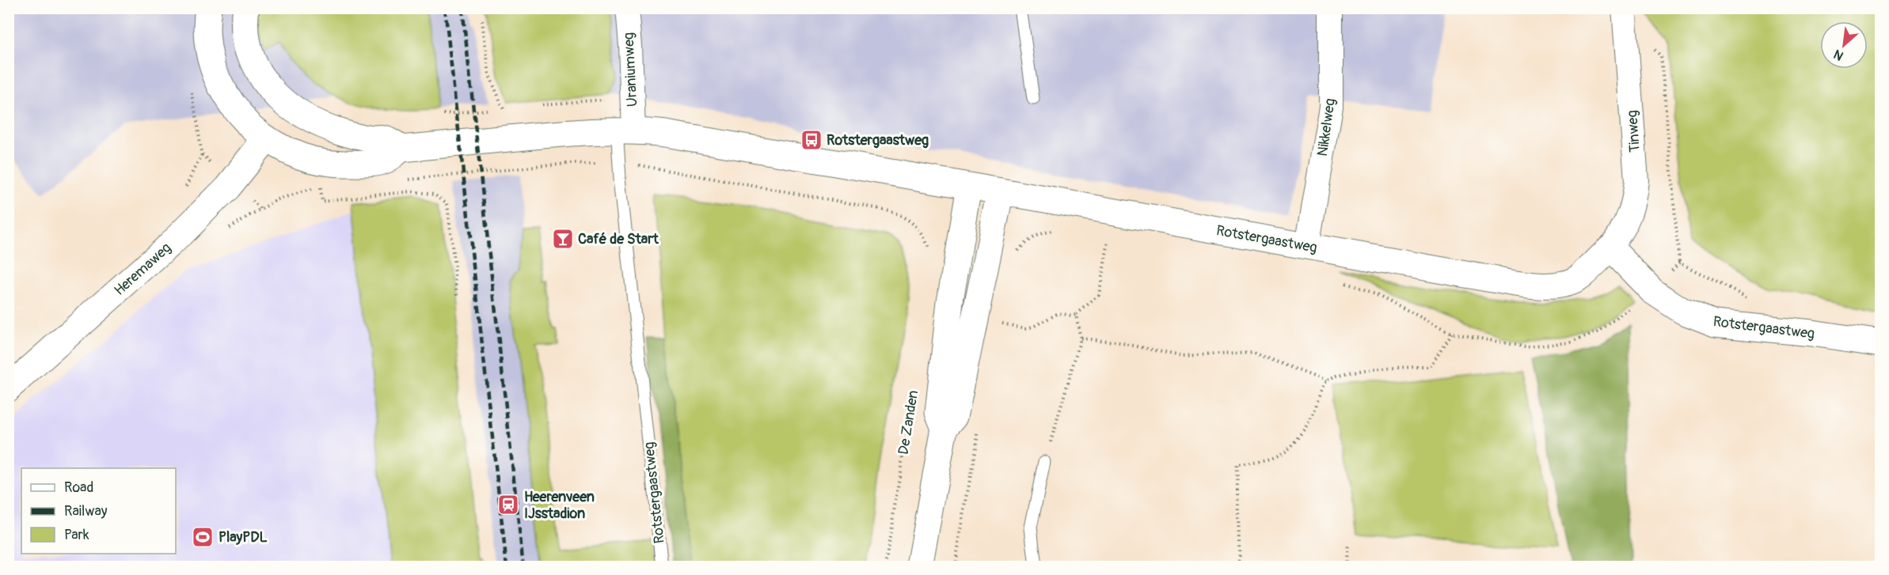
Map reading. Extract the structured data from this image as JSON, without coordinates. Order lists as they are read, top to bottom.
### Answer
{
  "streets": {
    "main road": ["Rotstergaastweg", "Heremaweg", "De Zanden"],
    "street": ["Uraniumweg", "Nikkelweg", "Tinweg"]
  },
  "crossings": [
    ["Uraniumweg", "Rotstergaastweg"],
    ["Nikkelweg", "Rotstergaastweg"],
    ["Tinweg", "Rotstergaastweg"],
    ["Rotstergaastweg", "Heremaweg"],
    ["Rotstergaastweg", "De Zanden"]
  ],
  "places": {
    "bus stop": ["Rotstergaastweg"],
    "bar": ["Café de Start"],
    "station": ["Heerenveen IJsstadion"],
    "sports": ["PlayPDL"]
  },
  "legend": ["Road", "Railway", "Park"],
  "north": "bottom left"
}
